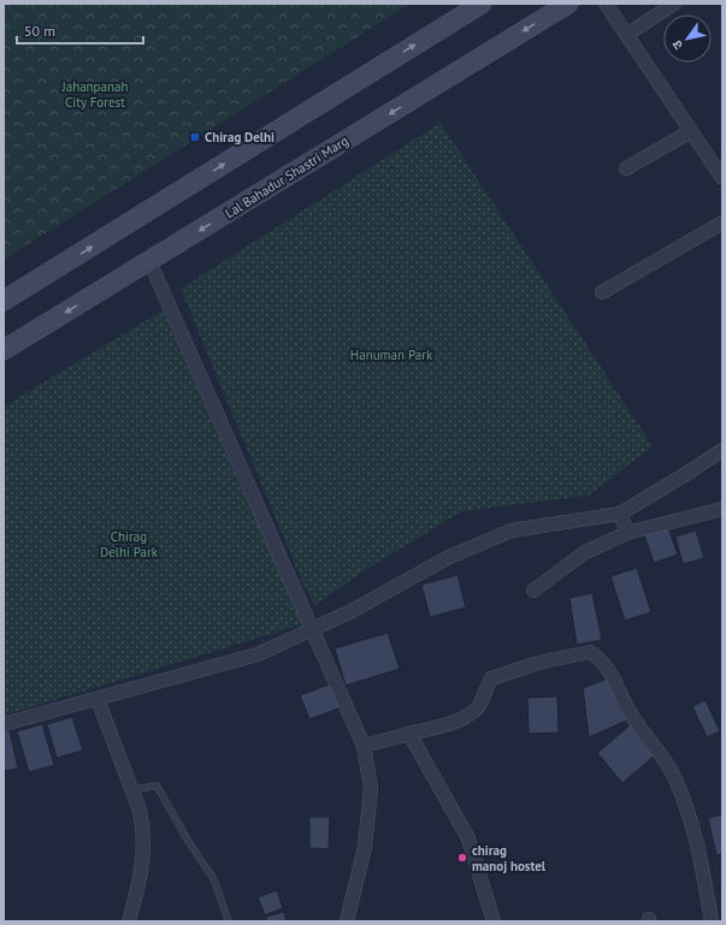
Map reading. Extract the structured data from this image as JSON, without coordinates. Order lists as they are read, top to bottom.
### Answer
{
  "streets": {
    "main road": ["Lal Bahadur Shastri Marg"]
  },
  "parks": ["Jahanpanah City Forest", "Hanuman Park", "Chirag Delhi Park"],
  "places": {
    "transit": ["Chirag Delhi"],
    "other": ["chirag manoj hostel"]
  },
  "scale_bar": "50 m",
  "north": "bottom left"
}
